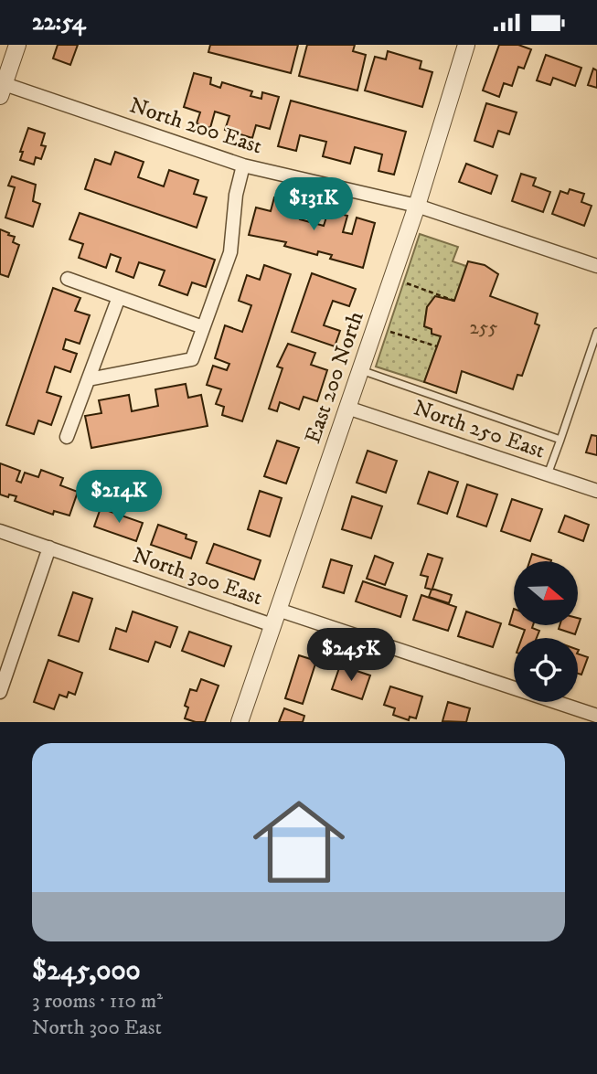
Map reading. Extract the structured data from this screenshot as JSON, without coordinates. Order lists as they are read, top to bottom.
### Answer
{
  "streets": {
    "street": [
      "North 200 East",
      "East 200 North",
      "North 250 East",
      "North 300 East"
    ]
  },
  "crossings": [
    ["North 200 East", "East 200 North"],
    ["East 200 North", "North 250 East"],
    ["East 200 North", "North 300 East"]
  ],
  "house_numbers": ["255"],
  "north": "right",
  "page": {
    "status": "22:54",
    "price": ["$131K", "$214K", "$245K"],
    "list": [
      {
        "name": "$245,000",
        "note": "3 rooms · 110 m² · North 300 East"
      }
    ]
  }
}
